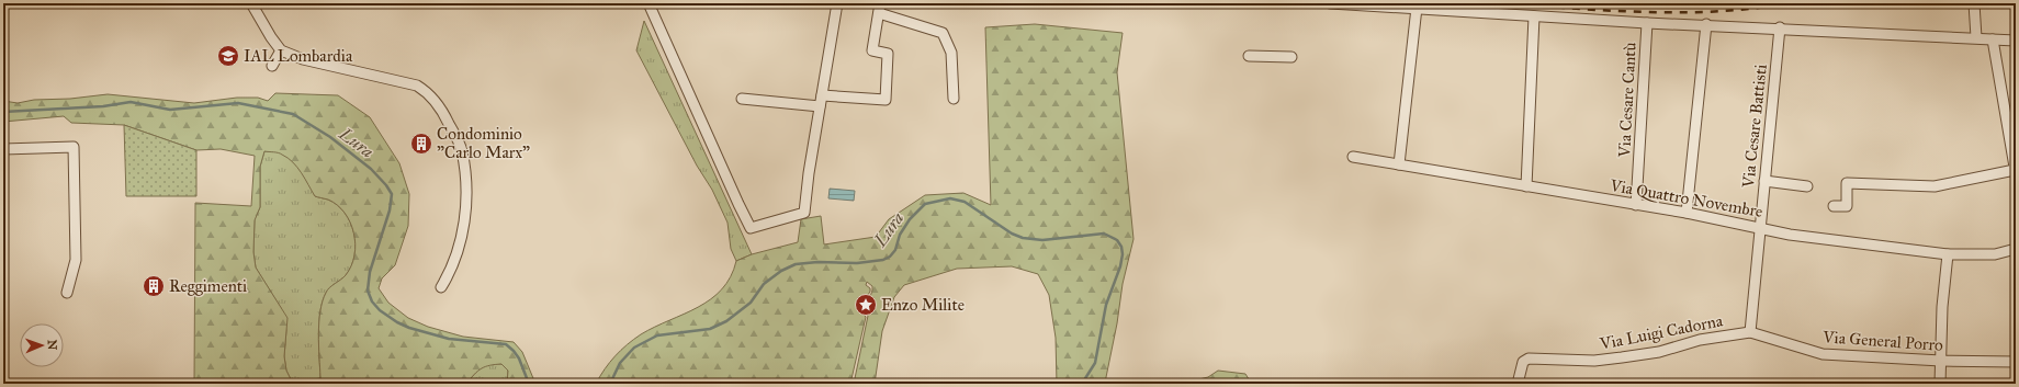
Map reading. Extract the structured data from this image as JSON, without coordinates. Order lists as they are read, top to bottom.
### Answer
{
  "streets": {
    "street": [
      "Via Cesare Cantù",
      "Via Cesare Battisti",
      "Via Quattro Novembre",
      "Via Luigi Cadorna",
      "Via General Porro"
    ]
  },
  "crossings": [
    ["Via Cesare Cantù", "Via Quattro Novembre"],
    ["Via Cesare Battisti", "Via Quattro Novembre"],
    ["Via Cesare Battisti", "Via Luigi Cadorna"],
    ["Via Cesare Battisti", "Via General Porro"],
    ["Via Luigi Cadorna", "Via General Porro"]
  ],
  "water": ["Lura"],
  "places": {
    "school or university": ["IAL Lombardia"],
    "building": ["Condominio \"Carlo Marx\"", "Reggimenti"],
    "place": ["Enzo Milite"]
  },
  "north": "right"
}
